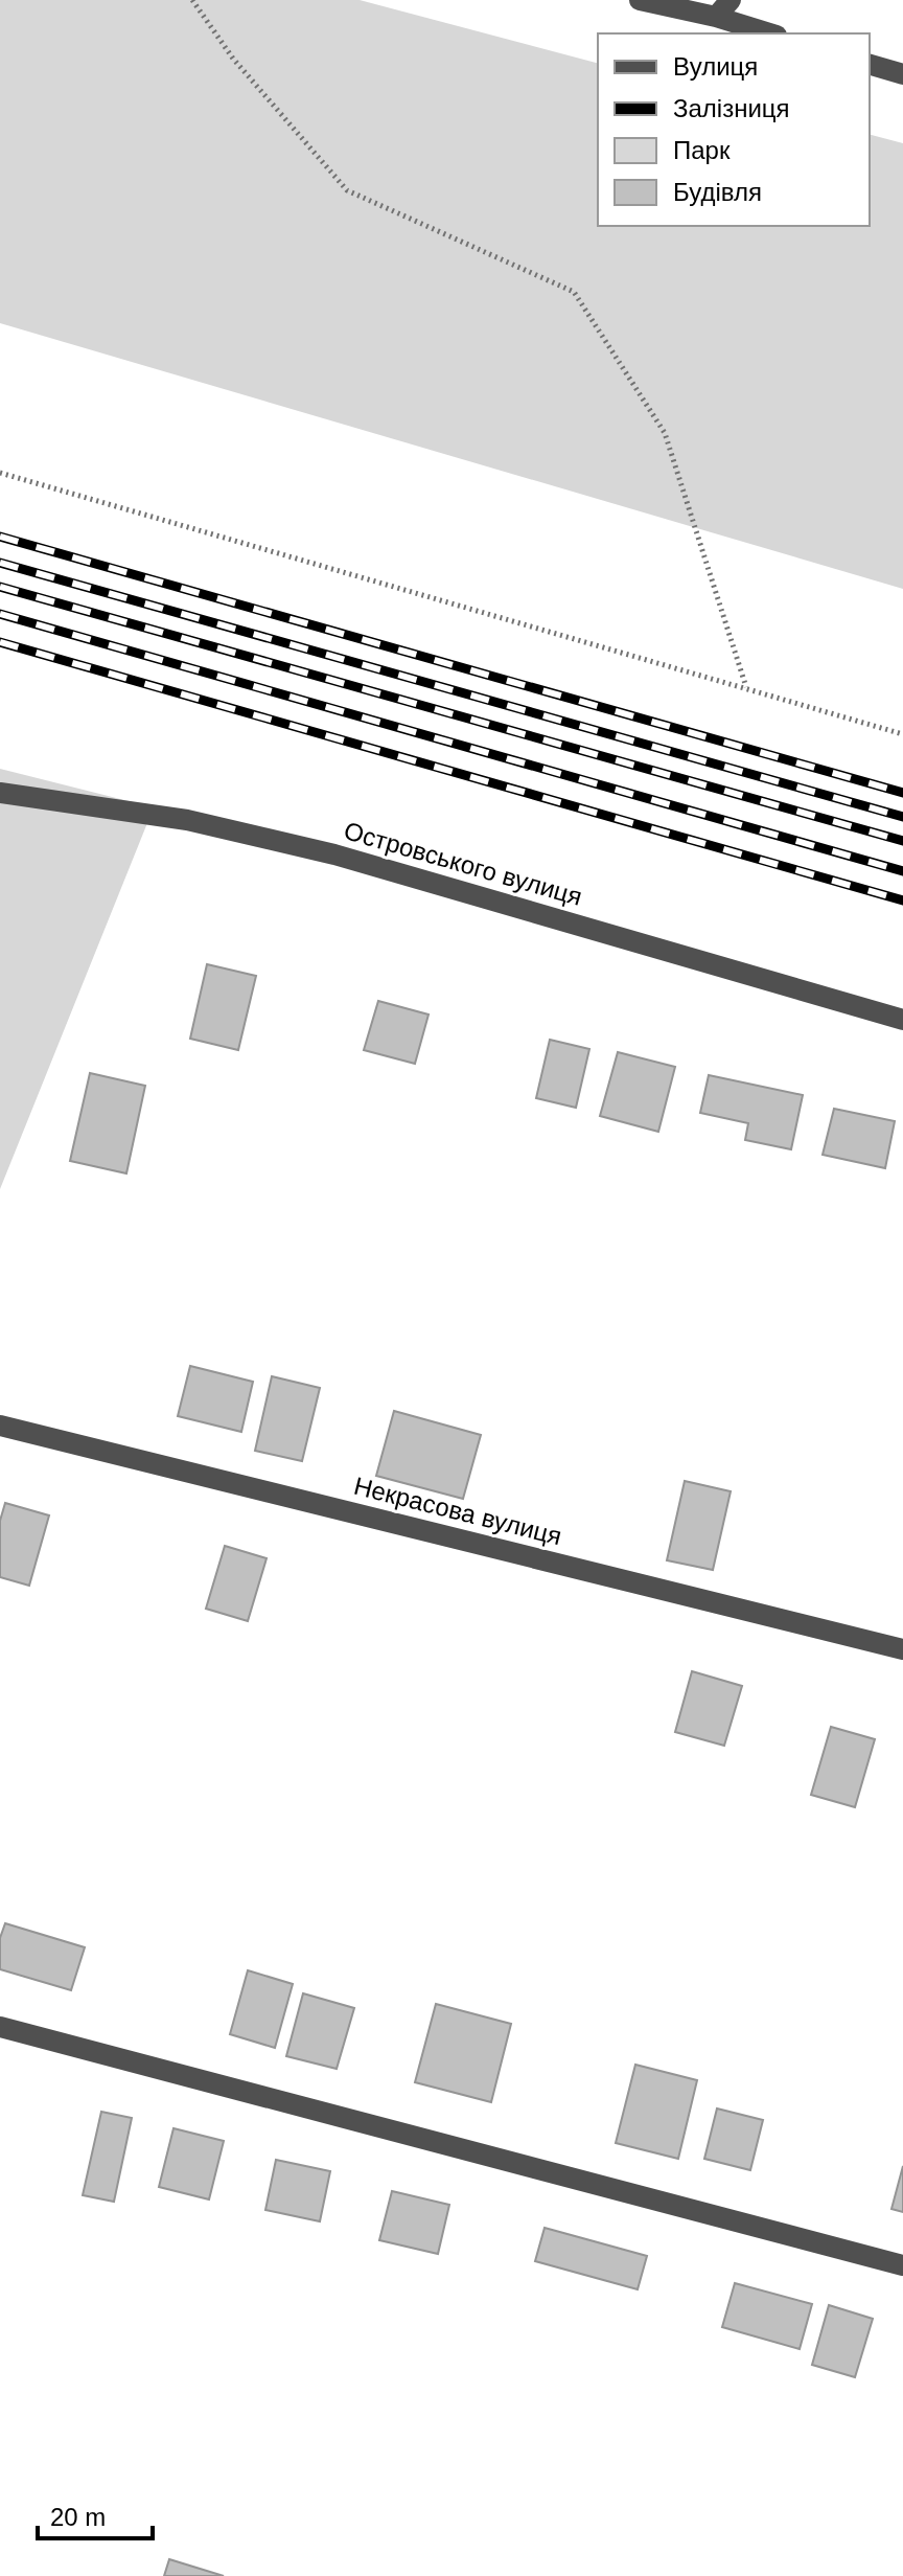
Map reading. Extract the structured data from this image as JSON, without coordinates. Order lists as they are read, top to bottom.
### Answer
{
  "streets": {
    "street": ["Островського вулиця", "Некрасова вулиця"]
  },
  "legend": [
    "Вулиця",
    "Залізниця",
    "Парк",
    "Будівля"
  ],
  "scale_bar": "20 m"
}
